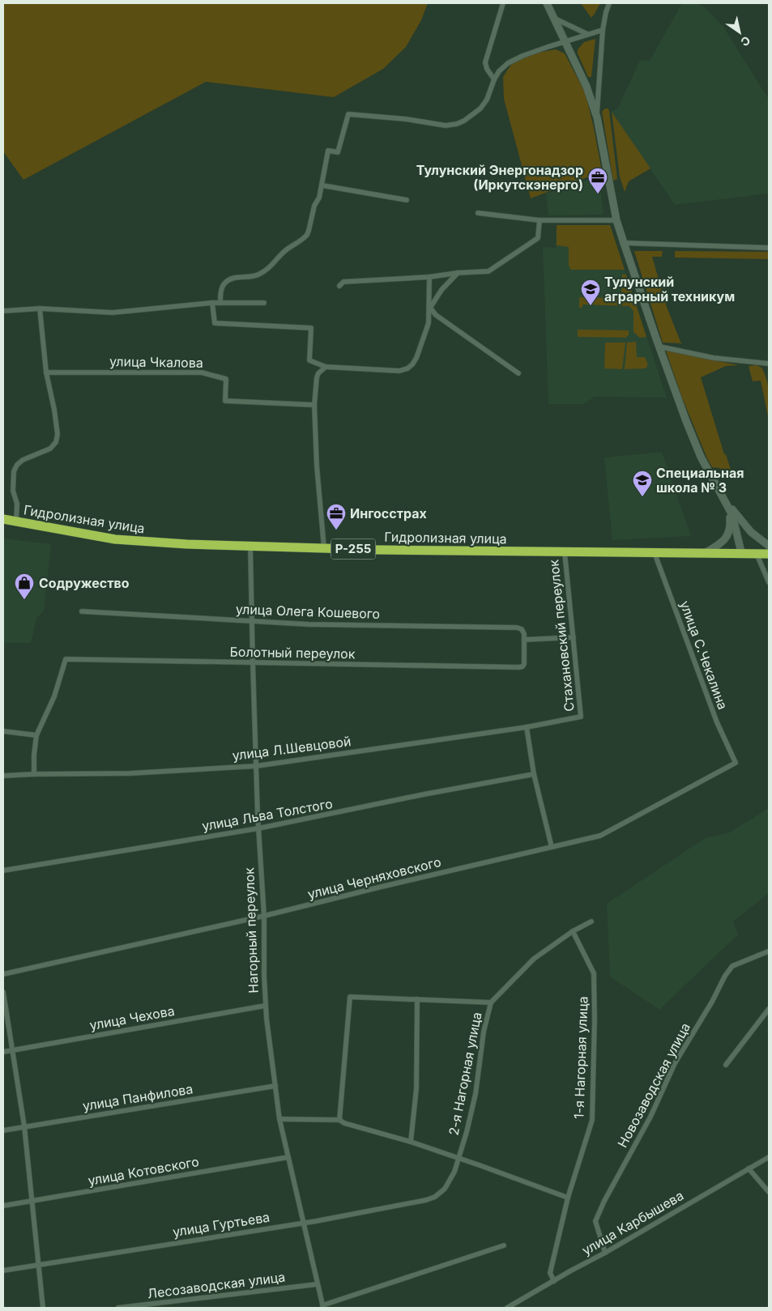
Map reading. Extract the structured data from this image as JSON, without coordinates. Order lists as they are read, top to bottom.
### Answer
{
  "streets": {
    "highway": ["Гидролизная улица", "Р-255"],
    "street": [
      "улица Чкалова",
      "улица Олега Кошевого",
      "Стахановский переулок",
      "Болотный переулок",
      "улица С.Чекалина",
      "улица Л.Шевцовой",
      "улица Льва Толстого",
      "улица Черняховского",
      "Нагорный переулок",
      "улица Чехова",
      "1-я Нагорная улица",
      "2-я Нагорная улица",
      "Новозаводская улица",
      "улица Панфилова",
      "улица Котовского",
      "улица Карбышева",
      "улица Гуртьева",
      "Лесозаводская улица"
    ]
  },
  "crossings": [
    ["Гидролизная улица", "Стахановский переулок"],
    ["Гидролизная улица", "улица С.Чекалина"],
    ["Гидролизная улица", "Нагорный переулок"],
    ["улица Олега Кошевого", "Болотный переулок"],
    ["улица Олега Кошевого", "Нагорный переулок"],
    ["Стахановский переулок", "улица Л.Шевцовой"],
    ["Болотный переулок", "Нагорный переулок"],
    ["улица С.Чекалина", "улица Черняховского"],
    ["улица Л.Шевцовой", "Нагорный переулок"],
    ["улица Льва Толстого", "Нагорный переулок"],
    ["улица Черняховского", "Нагорный переулок"],
    ["Нагорный переулок", "улица Чехова"],
    ["Нагорный переулок", "улица Панфилова"],
    ["Нагорный переулок", "улица Котовского"],
    ["Нагорный переулок", "улица Гуртьева"],
    ["Нагорный переулок", "Лесозаводская улица"],
    ["1-я Нагорная улица", "2-я Нагорная улица"],
    ["1-я Нагорная улица", "улица Карбышева"],
    ["2-я Нагорная улица", "улица Гуртьева"],
    ["Новозаводская улица", "улица Карбышева"]
  ],
  "places": {
    "office": ["Тулунский Энергонадзор (Иркутскэнерго)", "Ингосстрах"],
    "school or university": ["Тулунский аграрный техникум", "Специальная школа № 3"],
    "shop": ["Содружество"]
  },
  "north": "bottom right"
}
